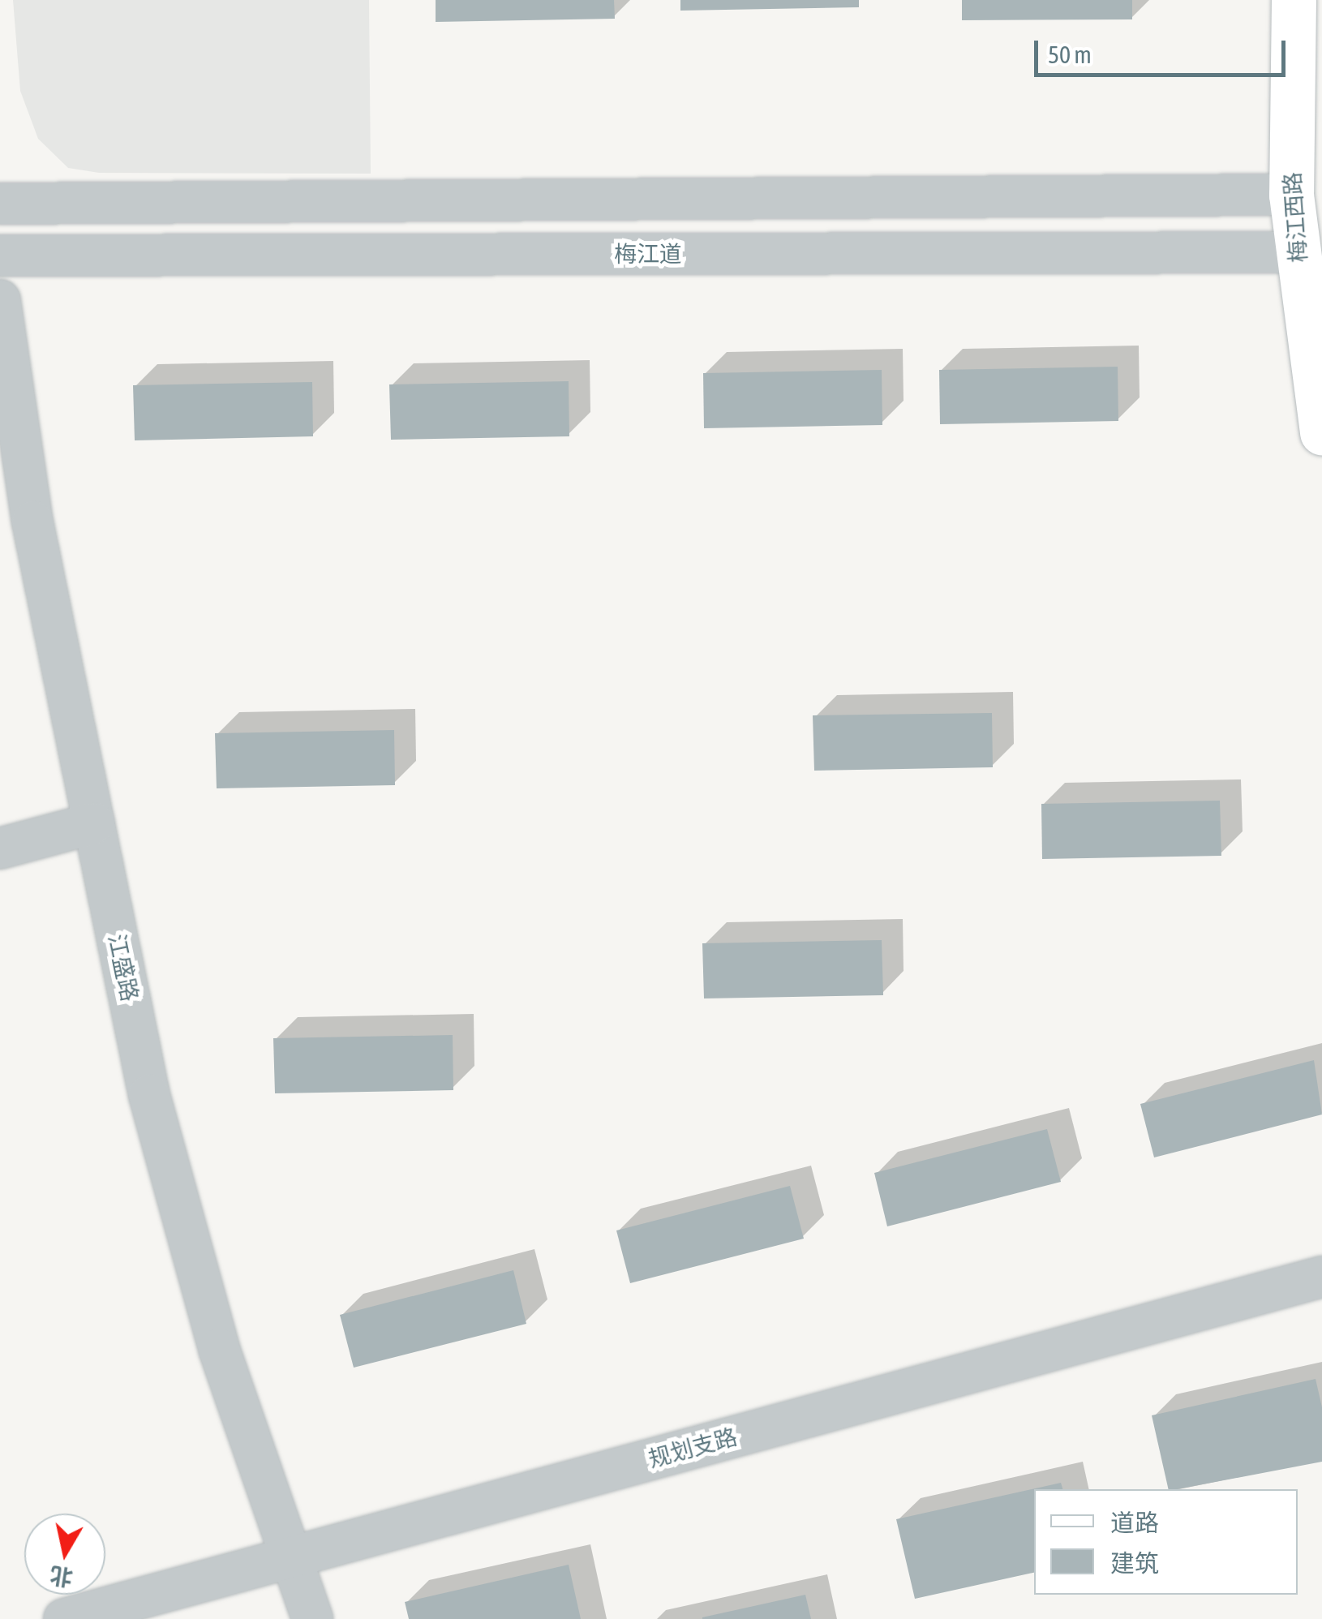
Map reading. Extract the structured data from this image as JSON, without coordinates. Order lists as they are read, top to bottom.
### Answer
{
  "streets": {
    "main road": ["梅江西路"],
    "street": ["梅江道", "江盛路", "规划支路"]
  },
  "crossings": [
    ["梅江西路", "梅江道"],
    ["江盛路", "规划支路"]
  ],
  "legend": ["道路", "建筑"],
  "scale_bar": "50 m",
  "north": "bottom"
}
